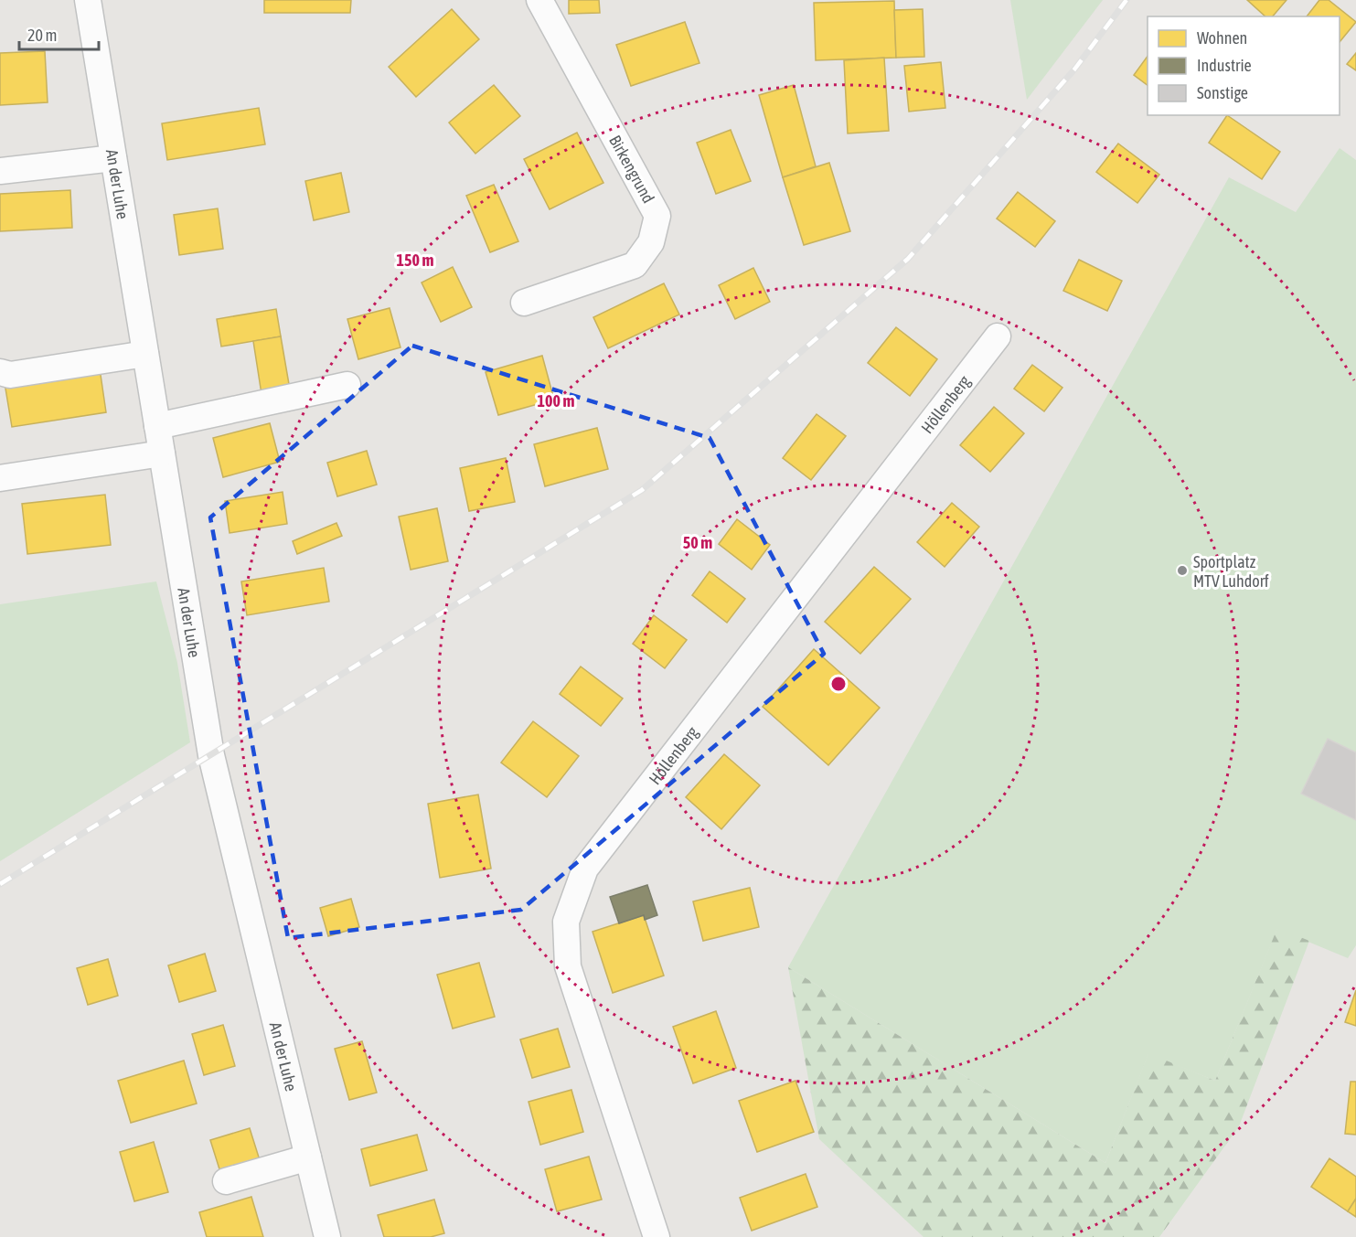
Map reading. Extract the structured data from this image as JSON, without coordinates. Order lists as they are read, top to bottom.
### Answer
{
  "streets": {
    "street": ["Birkengrund", "An der Luhe", "Höllenberg"]
  },
  "places": ["Sportplatz MTV Luhdorf"],
  "legend": ["Wohnen", "Industrie", "Sonstige"],
  "scale_bar": "20 m",
  "rings": ["150 m", "100 m", "50 m"]
}
